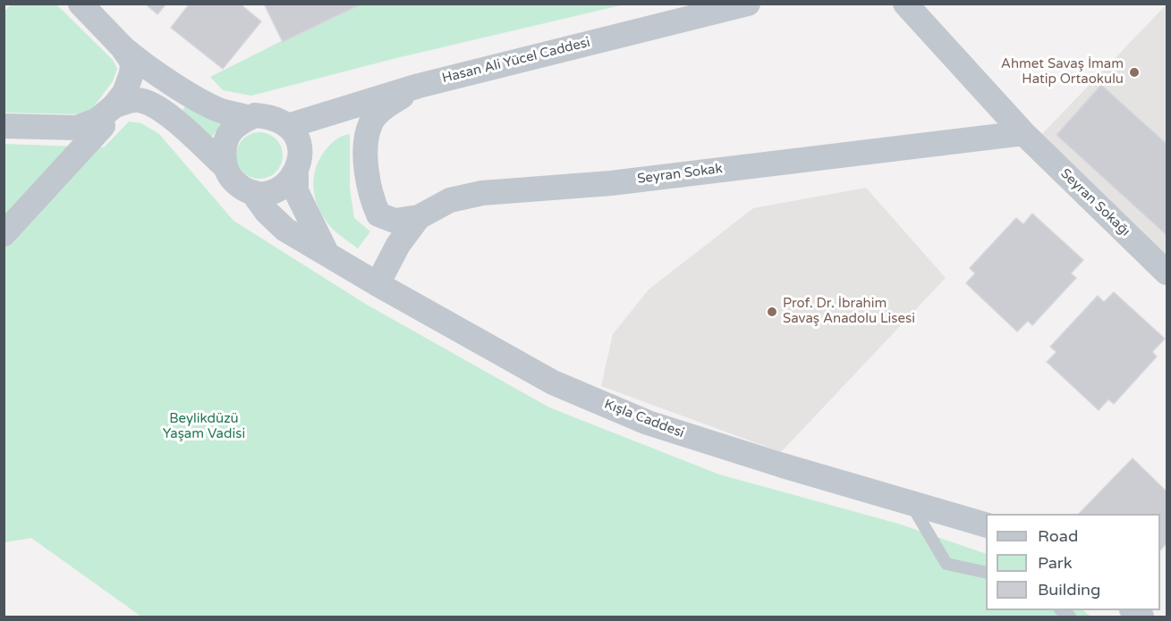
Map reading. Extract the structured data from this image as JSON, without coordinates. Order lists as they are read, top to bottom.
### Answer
{
  "streets": {
    "street": [
      "Hasan Ali Yücel Caddesi",
      "Seyran Sokak",
      "Seyran Sokağı",
      "Kışla Caddesi"
    ]
  },
  "crossings": [
    ["Hasan Ali Yücel Caddesi", "Kışla Caddesi"],
    ["Seyran Sokak", "Seyran Sokağı"],
    ["Seyran Sokak", "Kışla Caddesi"]
  ],
  "parks": ["Beylikdüzü Yaşam Vadisi"],
  "places": ["Ahmet Savaş İmam Hatip Ortaokulu", "Prof. Dr. İbrahim Savaş Anadolu Lisesi"],
  "legend": ["Road", "Park", "Building"]
}
